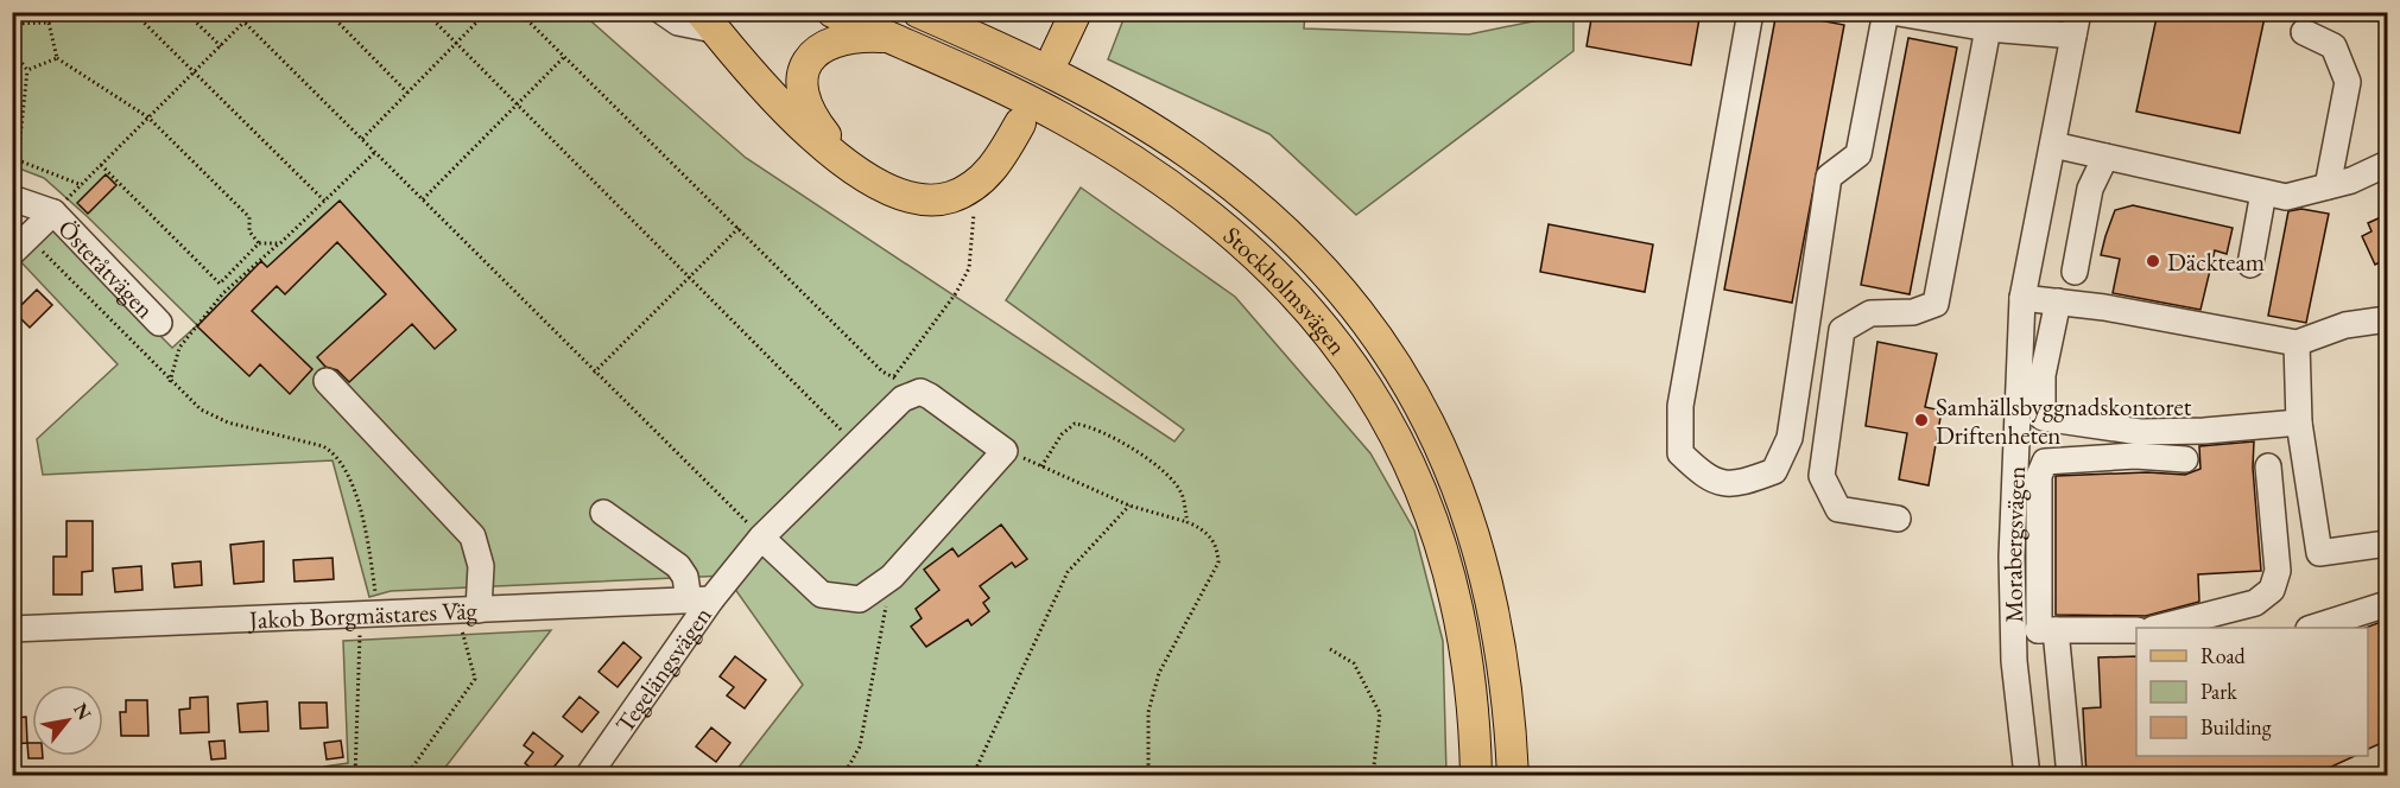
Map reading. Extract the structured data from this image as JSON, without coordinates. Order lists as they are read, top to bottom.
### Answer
{
  "streets": {
    "main road": ["Stockholmsvägen"],
    "street": [
      "Österåtvägen",
      "Morabergsvägen",
      "Jakob Borgmästares Väg",
      "Tegelängsvägen"
    ]
  },
  "crossings": [
    ["Jakob Borgmästares Väg", "Tegelängsvägen"]
  ],
  "places": ["Däckteam", "Samhällsbyggnadskontoret Driftenheten"],
  "legend": ["Road", "Park", "Building"],
  "north": "top right"
}
